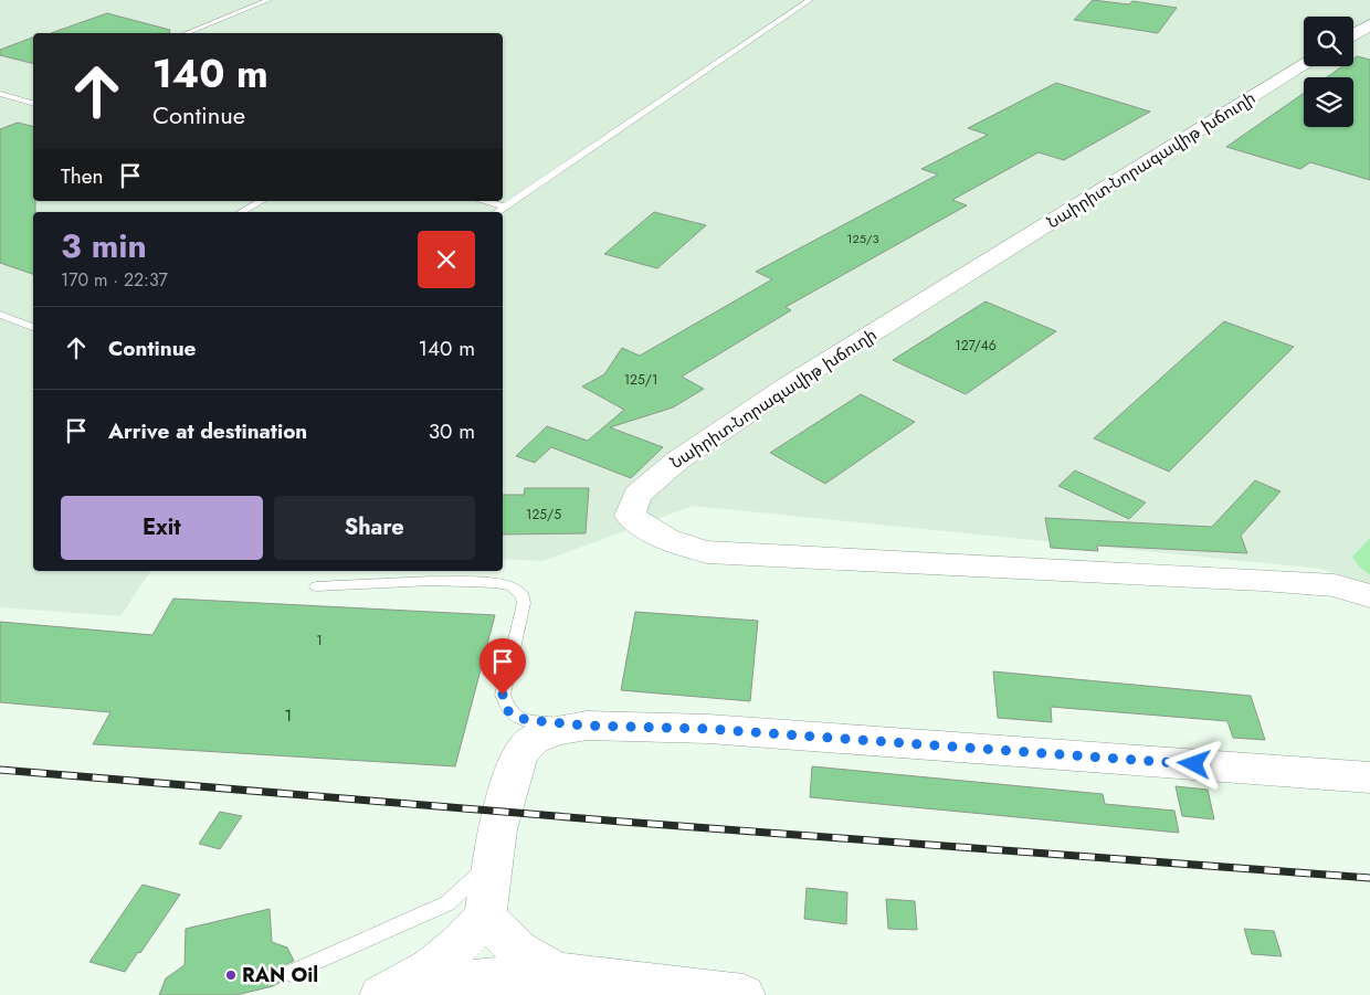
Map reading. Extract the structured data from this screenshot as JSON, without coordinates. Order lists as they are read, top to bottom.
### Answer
{
  "streets": {
    "street": ["Նաիրիտ-Նորագավիթ խճուղի"]
  },
  "places": ["RAN Oil"],
  "house_numbers": [
    "125/3",
    "127/46",
    "125/1",
    "125/5",
    "1",
    "1"
  ],
  "page": {
    "turn": ["140 m", "Continue"],
    "then": "Then",
    "heading": ["3 min", "170 m · 22:37"],
    "list": [
      {
        "name": "Continue",
        "value": "140 m"
      },
      {
        "name": "Arrive at destination",
        "value": "30 m"
      }
    ],
    "buttons": ["Exit", "Share"]
  }
}
